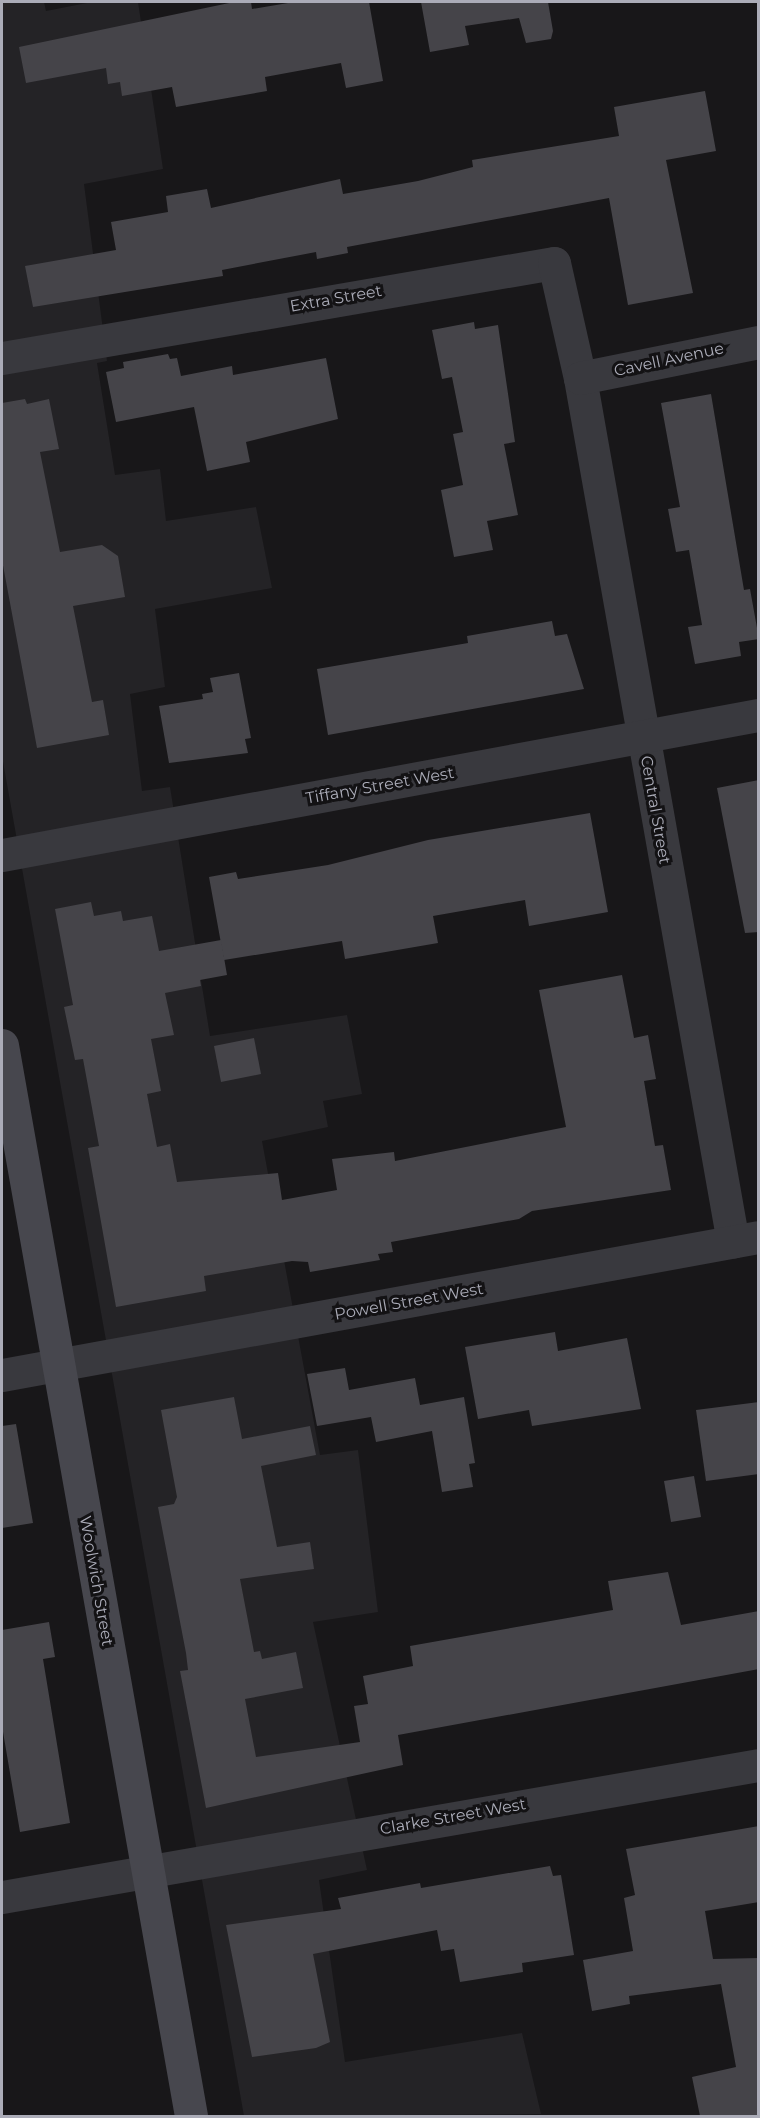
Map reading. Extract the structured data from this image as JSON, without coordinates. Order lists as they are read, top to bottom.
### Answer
{
  "streets": {
    "main road": ["Woolwich Street"],
    "street": [
      "Extra Street",
      "Cavell Avenue",
      "Tiffany Street West",
      "Central Street",
      "Powell Street West",
      "Clarke Street West"
    ]
  },
  "crossings": [
    ["Extra Street", "Cavell Avenue"],
    ["Extra Street", "Central Street"],
    ["Cavell Avenue", "Central Street"],
    ["Tiffany Street West", "Central Street"],
    ["Central Street", "Powell Street West"],
    ["Powell Street West", "Woolwich Street"],
    ["Woolwich Street", "Clarke Street West"]
  ]
}
